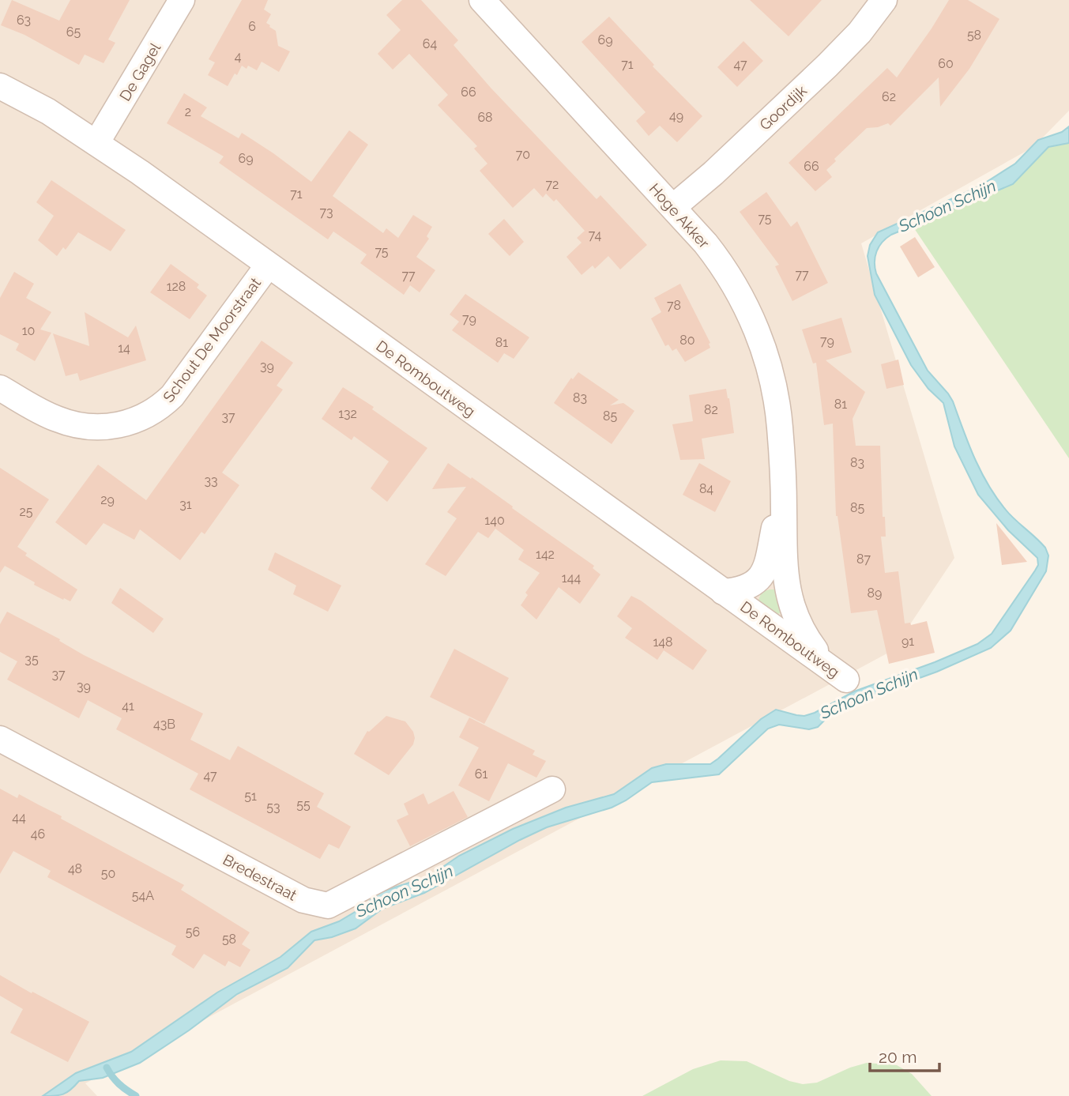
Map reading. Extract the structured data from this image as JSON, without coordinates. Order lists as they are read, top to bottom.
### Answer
{
  "streets": {
    "street": [
      "De Gagel",
      "Goordijk",
      "Hoge Akker",
      "Schout De Moorstraat",
      "De Romboutweg",
      "Bredestraat"
    ]
  },
  "crossings": [
    ["De Gagel", "De Romboutweg"],
    ["Goordijk", "Hoge Akker"],
    ["Hoge Akker", "De Romboutweg"],
    ["Schout De Moorstraat", "De Romboutweg"]
  ],
  "water": ["Schoon Schijn"],
  "house_numbers": [
    "63",
    "6",
    "65",
    "58",
    "69",
    "64",
    "4",
    "60",
    "71",
    "47",
    "66",
    "62",
    "2",
    "49",
    "68",
    "70",
    "69",
    "66",
    "72",
    "71",
    "73",
    "75",
    "74",
    "75",
    "77",
    "77",
    "128",
    "78",
    "79",
    "10",
    "80",
    "79",
    "81",
    "14",
    "39",
    "83",
    "81",
    "82",
    "132",
    "85",
    "37",
    "83",
    "33",
    "84",
    "29",
    "31",
    "85",
    "25",
    "140",
    "142",
    "87",
    "144",
    "89",
    "91",
    "148",
    "35",
    "37",
    "39",
    "41",
    "43B",
    "61",
    "47",
    "51",
    "55",
    "53",
    "44",
    "46",
    "48",
    "50",
    "54A",
    "56",
    "58"
  ],
  "scale_bar": "20 m"
}
